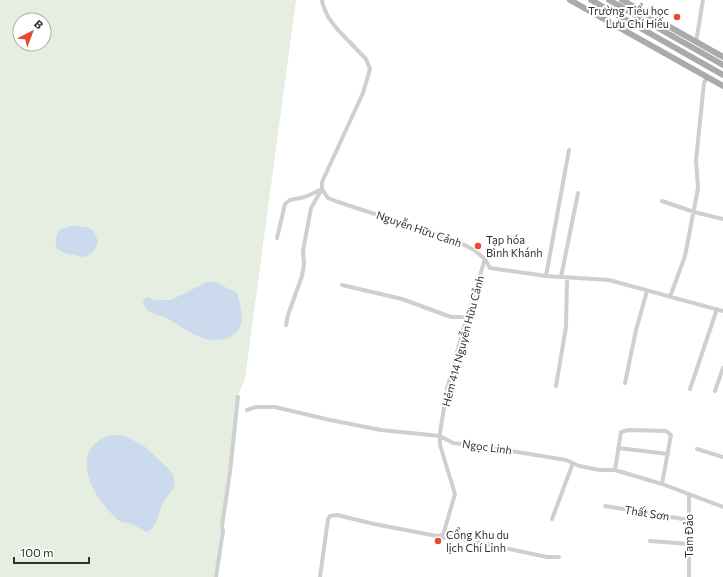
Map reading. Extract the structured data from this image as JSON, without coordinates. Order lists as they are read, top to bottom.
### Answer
{
  "streets": {
    "street": [
      "Nguyễn Hữu Cảnh",
      "Hẻm 414 Nguyễn Hữu Cảnh",
      "Ngọc Linh",
      "Thất Sơn",
      "Tam Đảo"
    ]
  },
  "crossings": [
    ["Nguyễn Hữu Cảnh", "Hẻm 414 Nguyễn Hữu Cảnh"],
    ["Hẻm 414 Nguyễn Hữu Cảnh", "Ngọc Linh"],
    ["Ngọc Linh", "Tam Đảo"],
    ["Thất Sơn", "Tam Đảo"]
  ],
  "places": ["Trường Tiểu học Lưu Chí Hiếu", "Tạp hóa Bình Khánh", "Cổng Khu du lịch Chí Linh"],
  "scale_bar": "100 m",
  "north": "top right"
}
